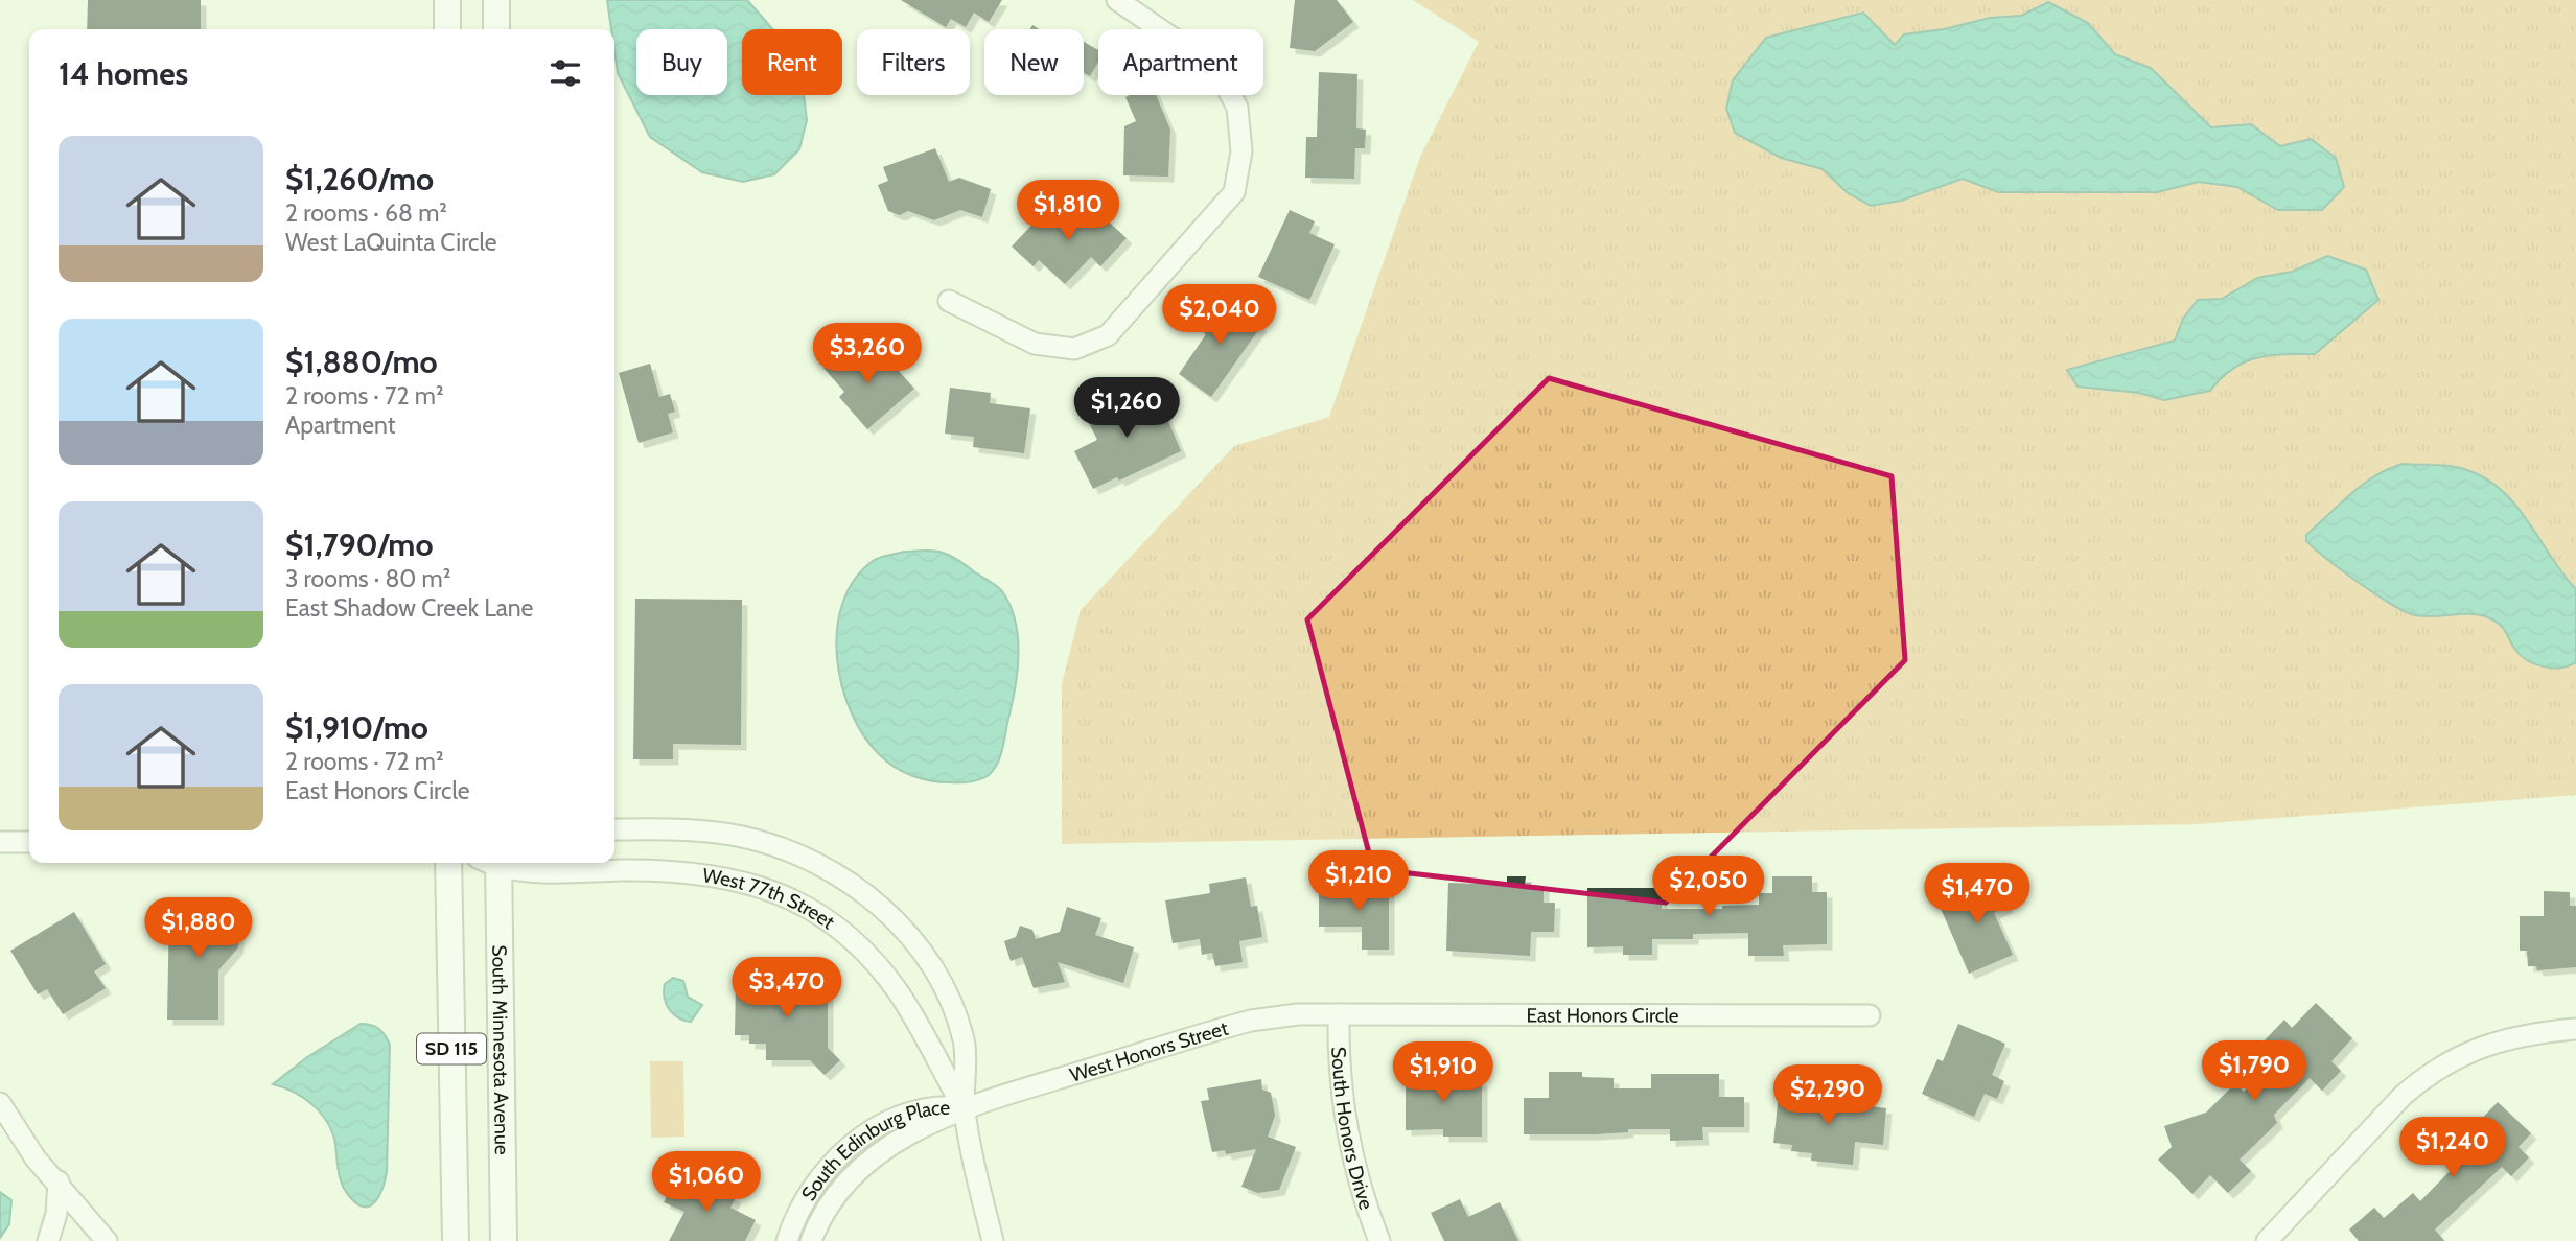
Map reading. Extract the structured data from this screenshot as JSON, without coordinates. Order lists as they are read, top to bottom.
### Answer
{
  "streets": {
    "main road": ["SD 115", "South Minnesota Avenue"],
    "street": [
      "West 77th Street",
      "East Honors Circle",
      "West Honors Street",
      "South Honors Drive",
      "South Edinburg Place"
    ]
  },
  "crossings": [
    ["West 77th Street", "West Honors Street"],
    ["West 77th Street", "South Edinburg Place"],
    ["East Honors Circle", "West Honors Street"],
    ["East Honors Circle", "South Honors Drive"],
    ["West Honors Street", "South Honors Drive"],
    ["West Honors Street", "South Edinburg Place"]
  ],
  "page": {
    "chip": [
      "Buy",
      "Rent",
      "Filters",
      "New",
      "Apartment"
    ],
    "heading": "14 homes",
    "list": [
      {
        "name": "$1,260/mo",
        "note": "2 rooms · 68 m² · West LaQuinta Circle"
      },
      {
        "name": "$1,880/mo",
        "note": "2 rooms · 72 m² · Apartment"
      },
      {
        "name": "$1,790/mo",
        "note": "3 rooms · 80 m² · East Shadow Creek Lane"
      },
      {
        "name": "$1,910/mo",
        "note": "2 rooms · 72 m² · East Honors Circle"
      }
    ],
    "price": [
      "$1,810",
      "$2,040",
      "$3,260",
      "$1,260",
      "$1,210",
      "$2,050",
      "$1,470",
      "$1,880",
      "$3,470",
      "$1,790",
      "$1,910",
      "$2,290",
      "$1,240",
      "$1,060"
    ]
  }
}
